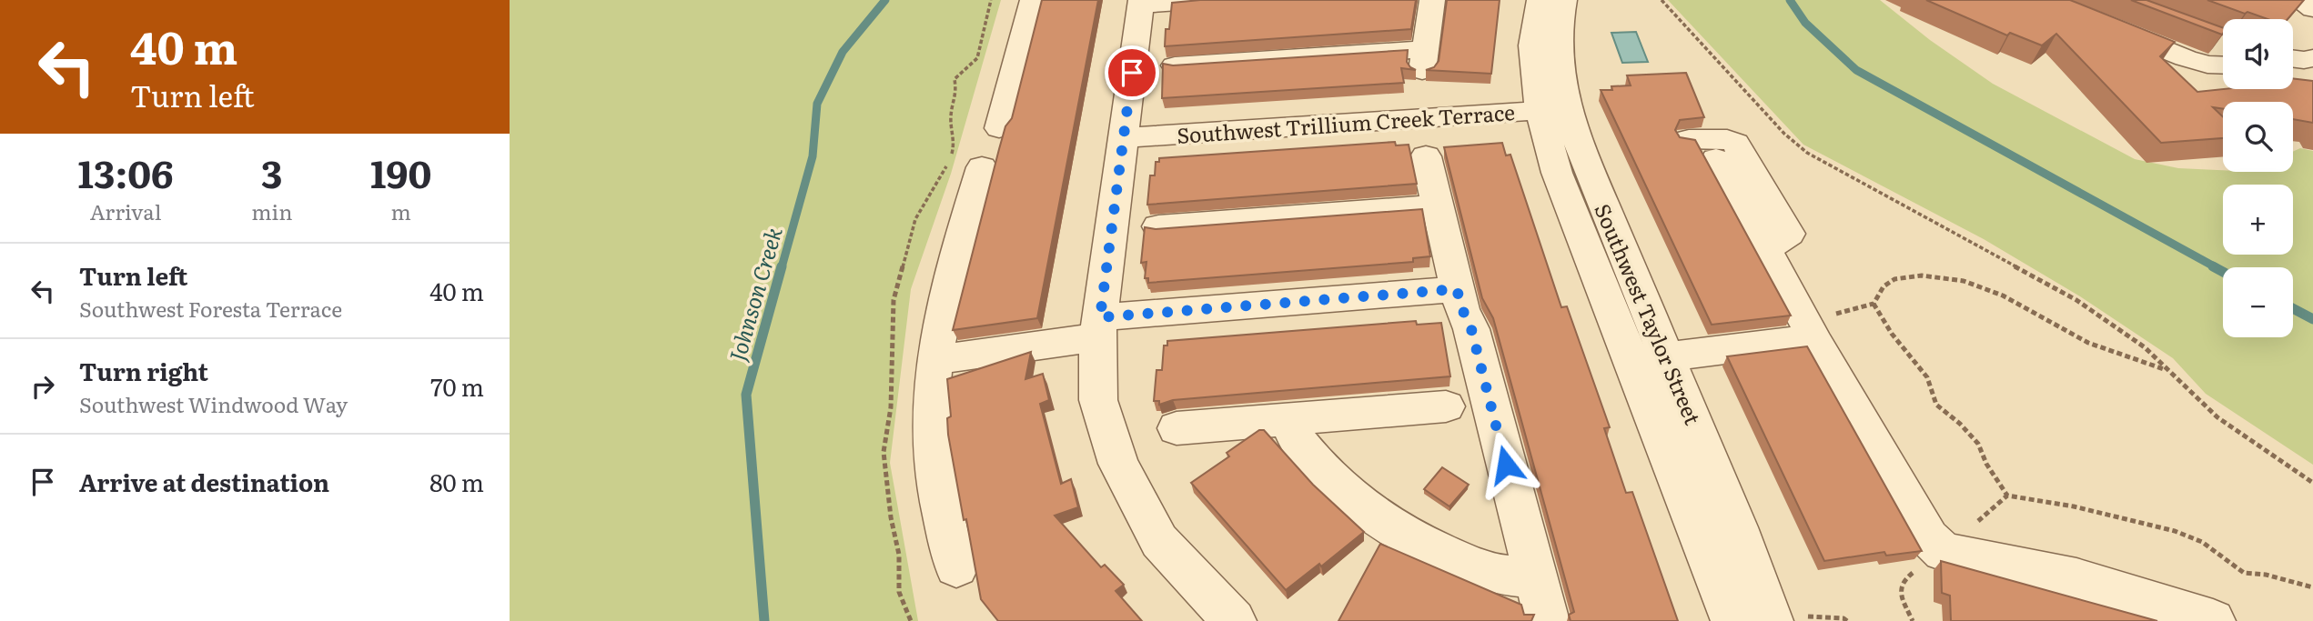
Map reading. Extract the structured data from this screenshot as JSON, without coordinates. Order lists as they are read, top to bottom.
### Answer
{
  "streets": {
    "street": ["Southwest Trillium Creek Terrace", "Southwest Taylor Street"]
  },
  "crossings": [
    ["Southwest Trillium Creek Terrace", "Southwest Taylor Street"]
  ],
  "water": ["Johnson Creek"],
  "page": {
    "turn": ["40 m", "Turn left"],
    "map_buttons": ["+", "−"],
    "eta": [
      "13:06",
      "Arrival",
      "3",
      "min",
      "190",
      "m"
    ],
    "list": [
      {
        "name": "Turn left",
        "note": "Southwest Foresta Terrace",
        "value": "40 m"
      },
      {
        "name": "Turn right",
        "note": "Southwest Windwood Way",
        "value": "70 m"
      },
      {
        "name": "Arrive at destination",
        "value": "80 m"
      }
    ]
  }
}
